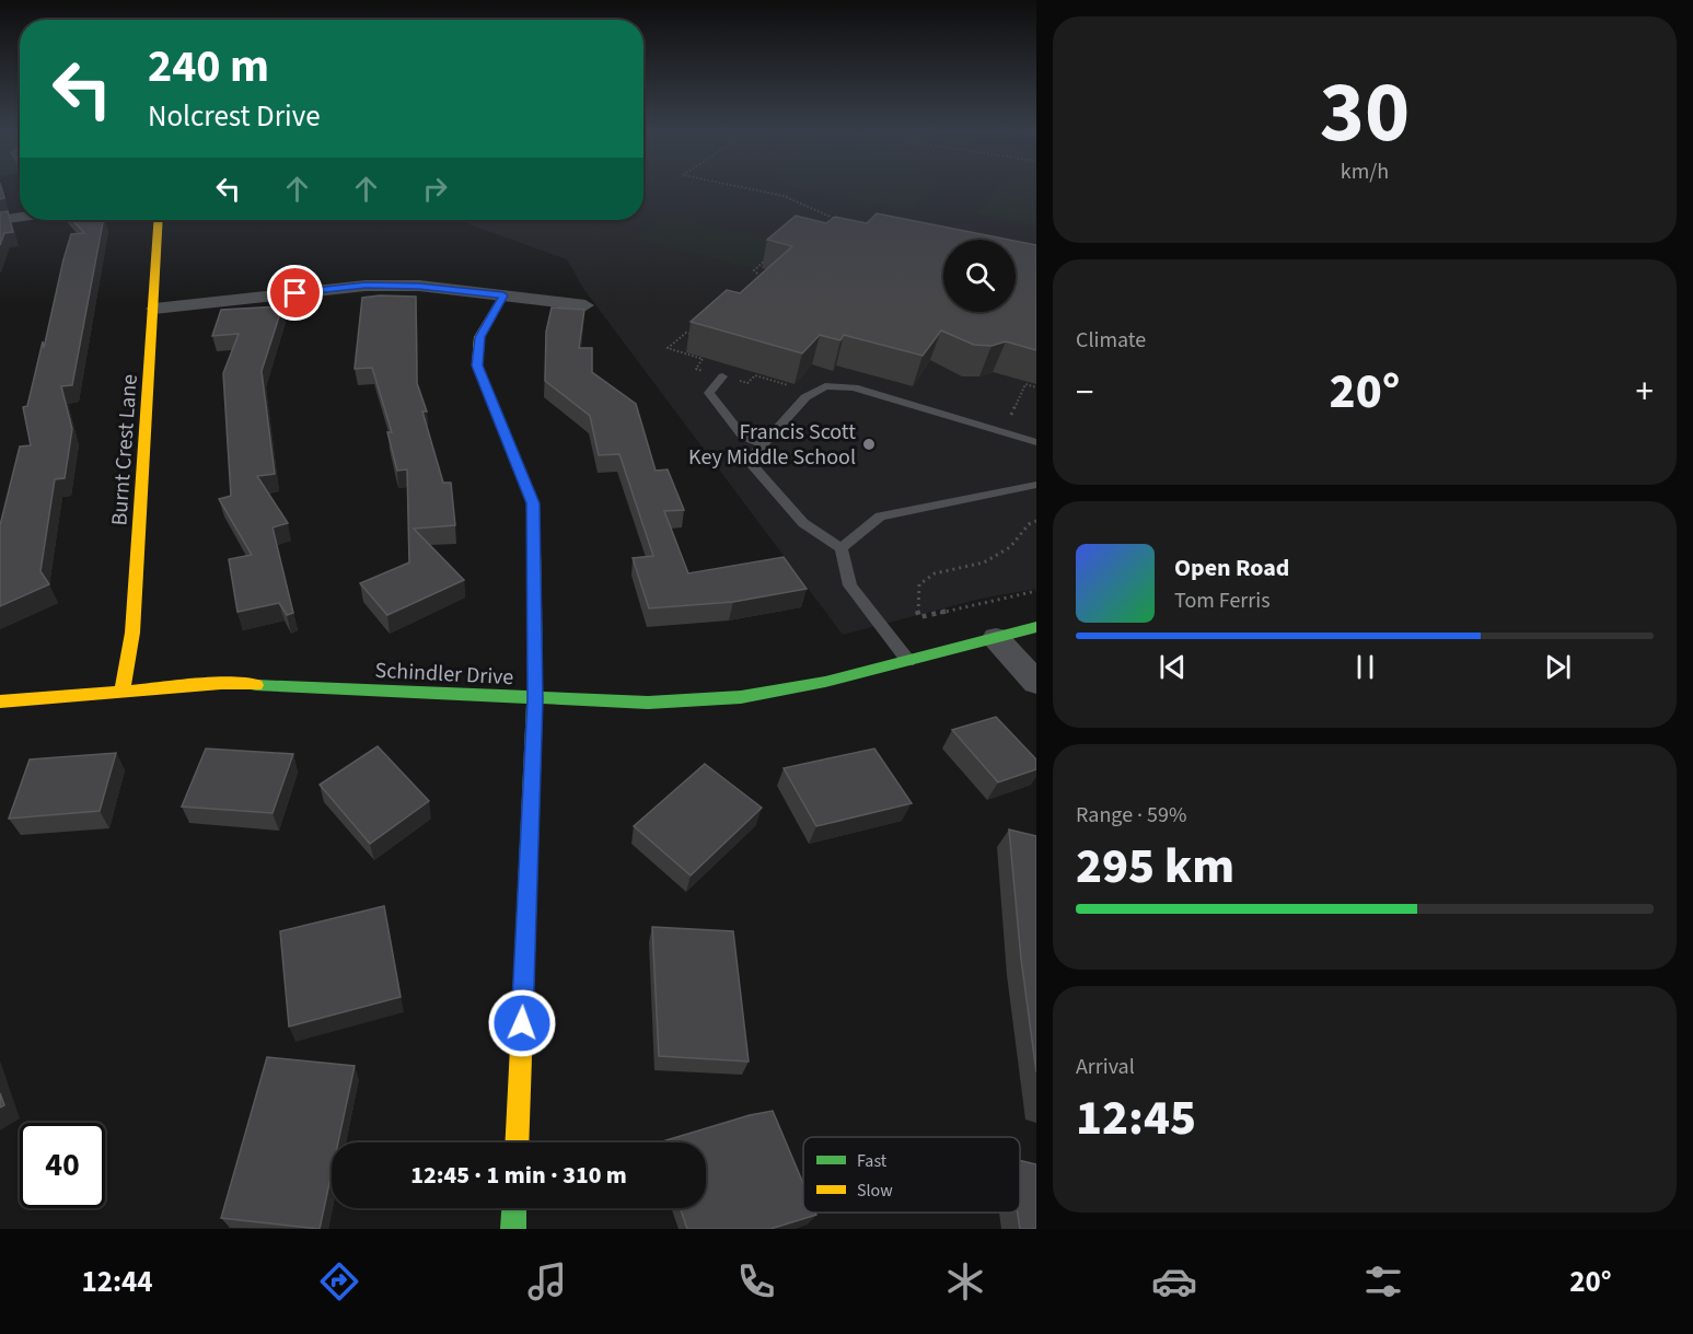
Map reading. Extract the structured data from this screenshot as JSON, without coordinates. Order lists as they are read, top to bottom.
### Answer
{
  "streets": {
    "street": ["Burnt Crest Lane", "Schindler Drive"]
  },
  "crossings": [
    ["Burnt Crest Lane", "Schindler Drive"]
  ],
  "places": ["Francis Scott Key Middle School"],
  "legend": ["Fast", "Slow"],
  "page": {
    "tile": [
      ["30", "km/h"],
      "Climate",
      ["Range · 59%", "295 km"],
      ["Arrival", "12:45"]
    ],
    "turn": ["240 m", "Nolcrest Drive"],
    "heat": ["−", "20°", "+"],
    "song": ["Open Road", "Tom Ferris"],
    "limit": "40",
    "trip": "12:45 · 1 min · 310 m",
    "tabs": ["12:44", "20°"]
  }
}
